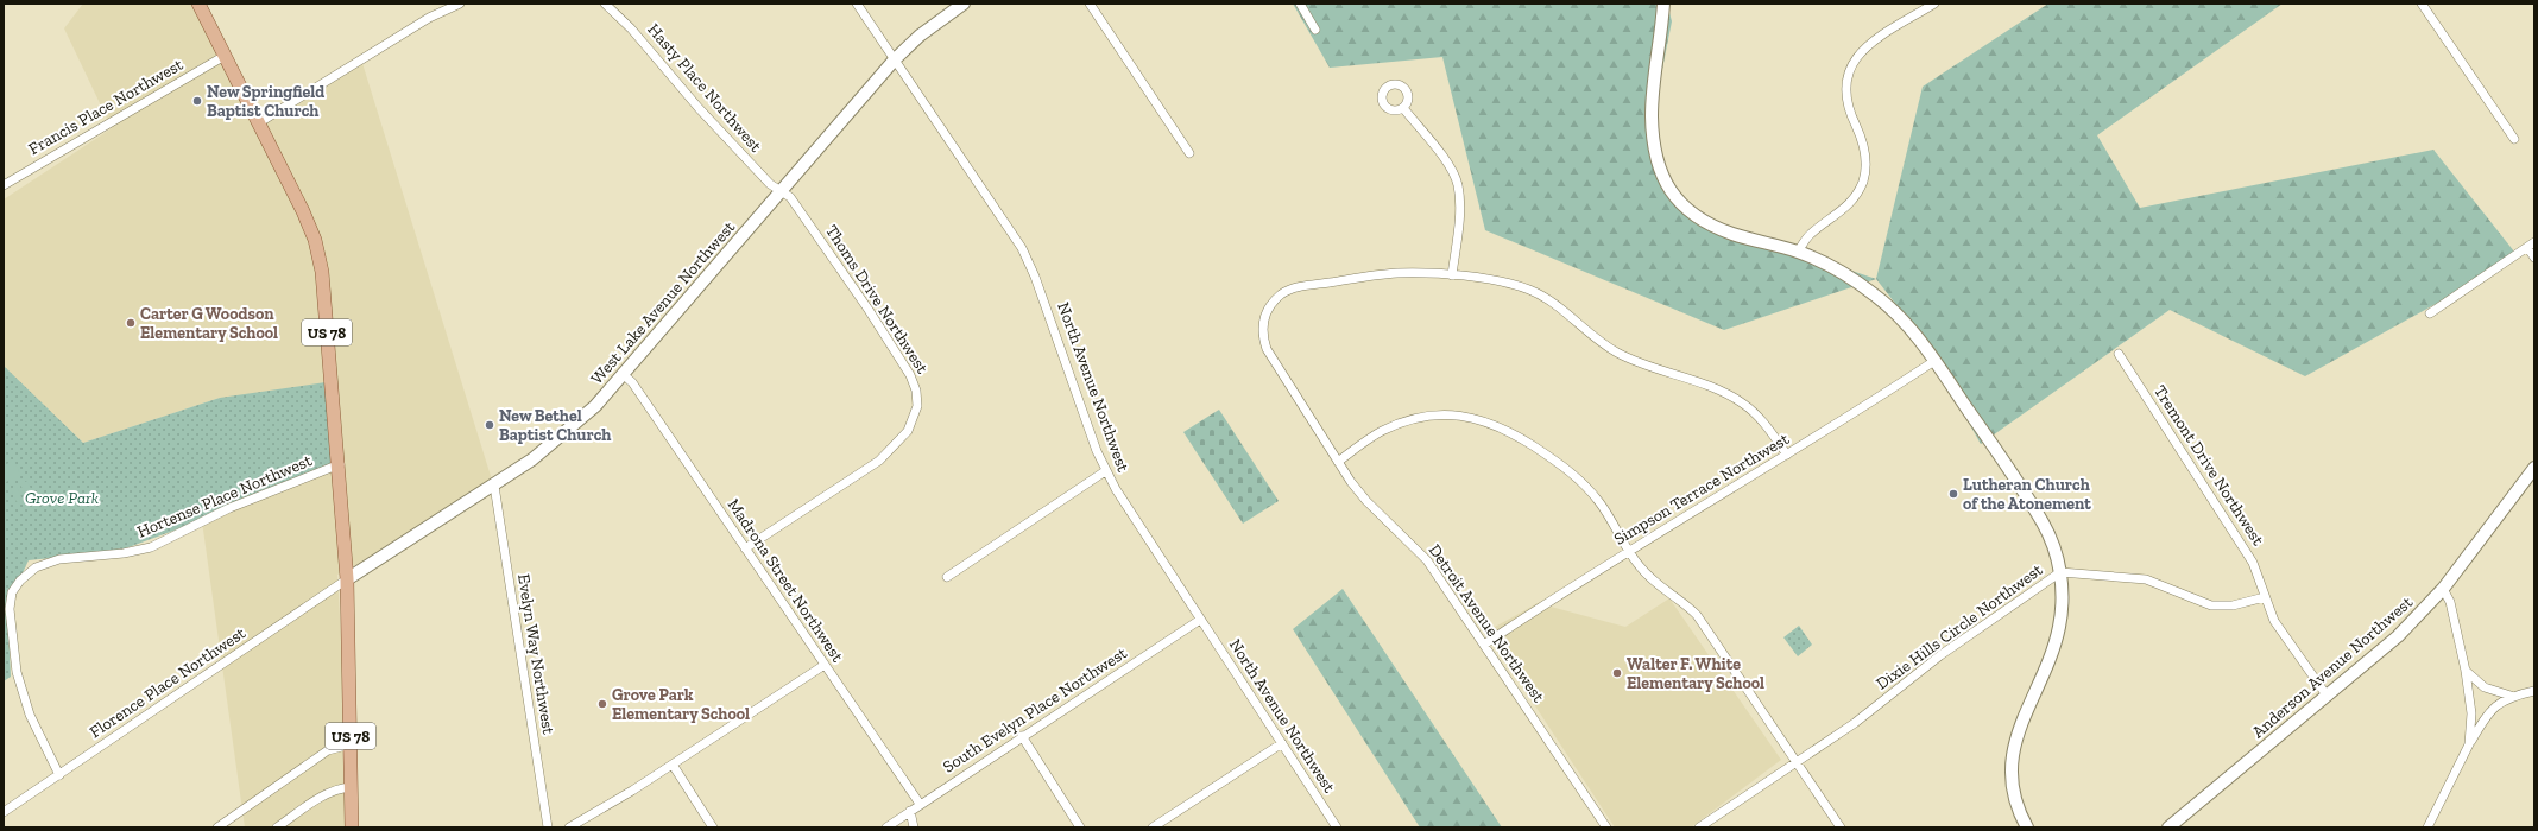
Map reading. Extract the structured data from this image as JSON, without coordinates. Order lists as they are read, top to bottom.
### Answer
{
  "streets": {
    "main road": ["US 78"],
    "street": [
      "Hasty Place Northwest",
      "Francis Place Northwest",
      "Thoms Drive Northwest",
      "West Lake Avenue Northwest",
      "North Avenue Northwest",
      "Tremont Drive Northwest",
      "Simpson Terrace Northwest",
      "Hortense Place Northwest",
      "Madrona Street Northwest",
      "Detroit Avenue Northwest",
      "Dixie Hills Circle Northwest",
      "Evelyn Way Northwest",
      "Anderson Avenue Northwest",
      "Florence Place Northwest",
      "South Evelyn Place Northwest"
    ]
  },
  "crossings": [
    ["Hasty Place Northwest", "Thoms Drive Northwest"],
    ["Hasty Place Northwest", "West Lake Avenue Northwest"],
    ["Francis Place Northwest", "US 78"],
    ["Thoms Drive Northwest", "West Lake Avenue Northwest"],
    ["Thoms Drive Northwest", "Madrona Street Northwest"],
    ["West Lake Avenue Northwest", "US 78"],
    ["West Lake Avenue Northwest", "North Avenue Northwest"],
    ["West Lake Avenue Northwest", "Madrona Street Northwest"],
    ["West Lake Avenue Northwest", "Evelyn Way Northwest"],
    ["West Lake Avenue Northwest", "Florence Place Northwest"],
    ["US 78", "Hortense Place Northwest"],
    ["US 78", "Florence Place Northwest"],
    ["North Avenue Northwest", "South Evelyn Place Northwest"],
    ["Tremont Drive Northwest", "Dixie Hills Circle Northwest"],
    ["Simpson Terrace Northwest", "Detroit Avenue Northwest"],
    ["Hortense Place Northwest", "Florence Place Northwest"],
    ["Madrona Street Northwest", "South Evelyn Place Northwest"]
  ],
  "parks": ["Grove Park"],
  "places": [
    "New Springfield Baptist Church",
    "Carter G Woodson Elementary School",
    "New Bethel Baptist Church",
    "Lutheran Church of the Atonement",
    "Walter F. White Elementary School",
    "Grove Park Elementary School"
  ]
}
